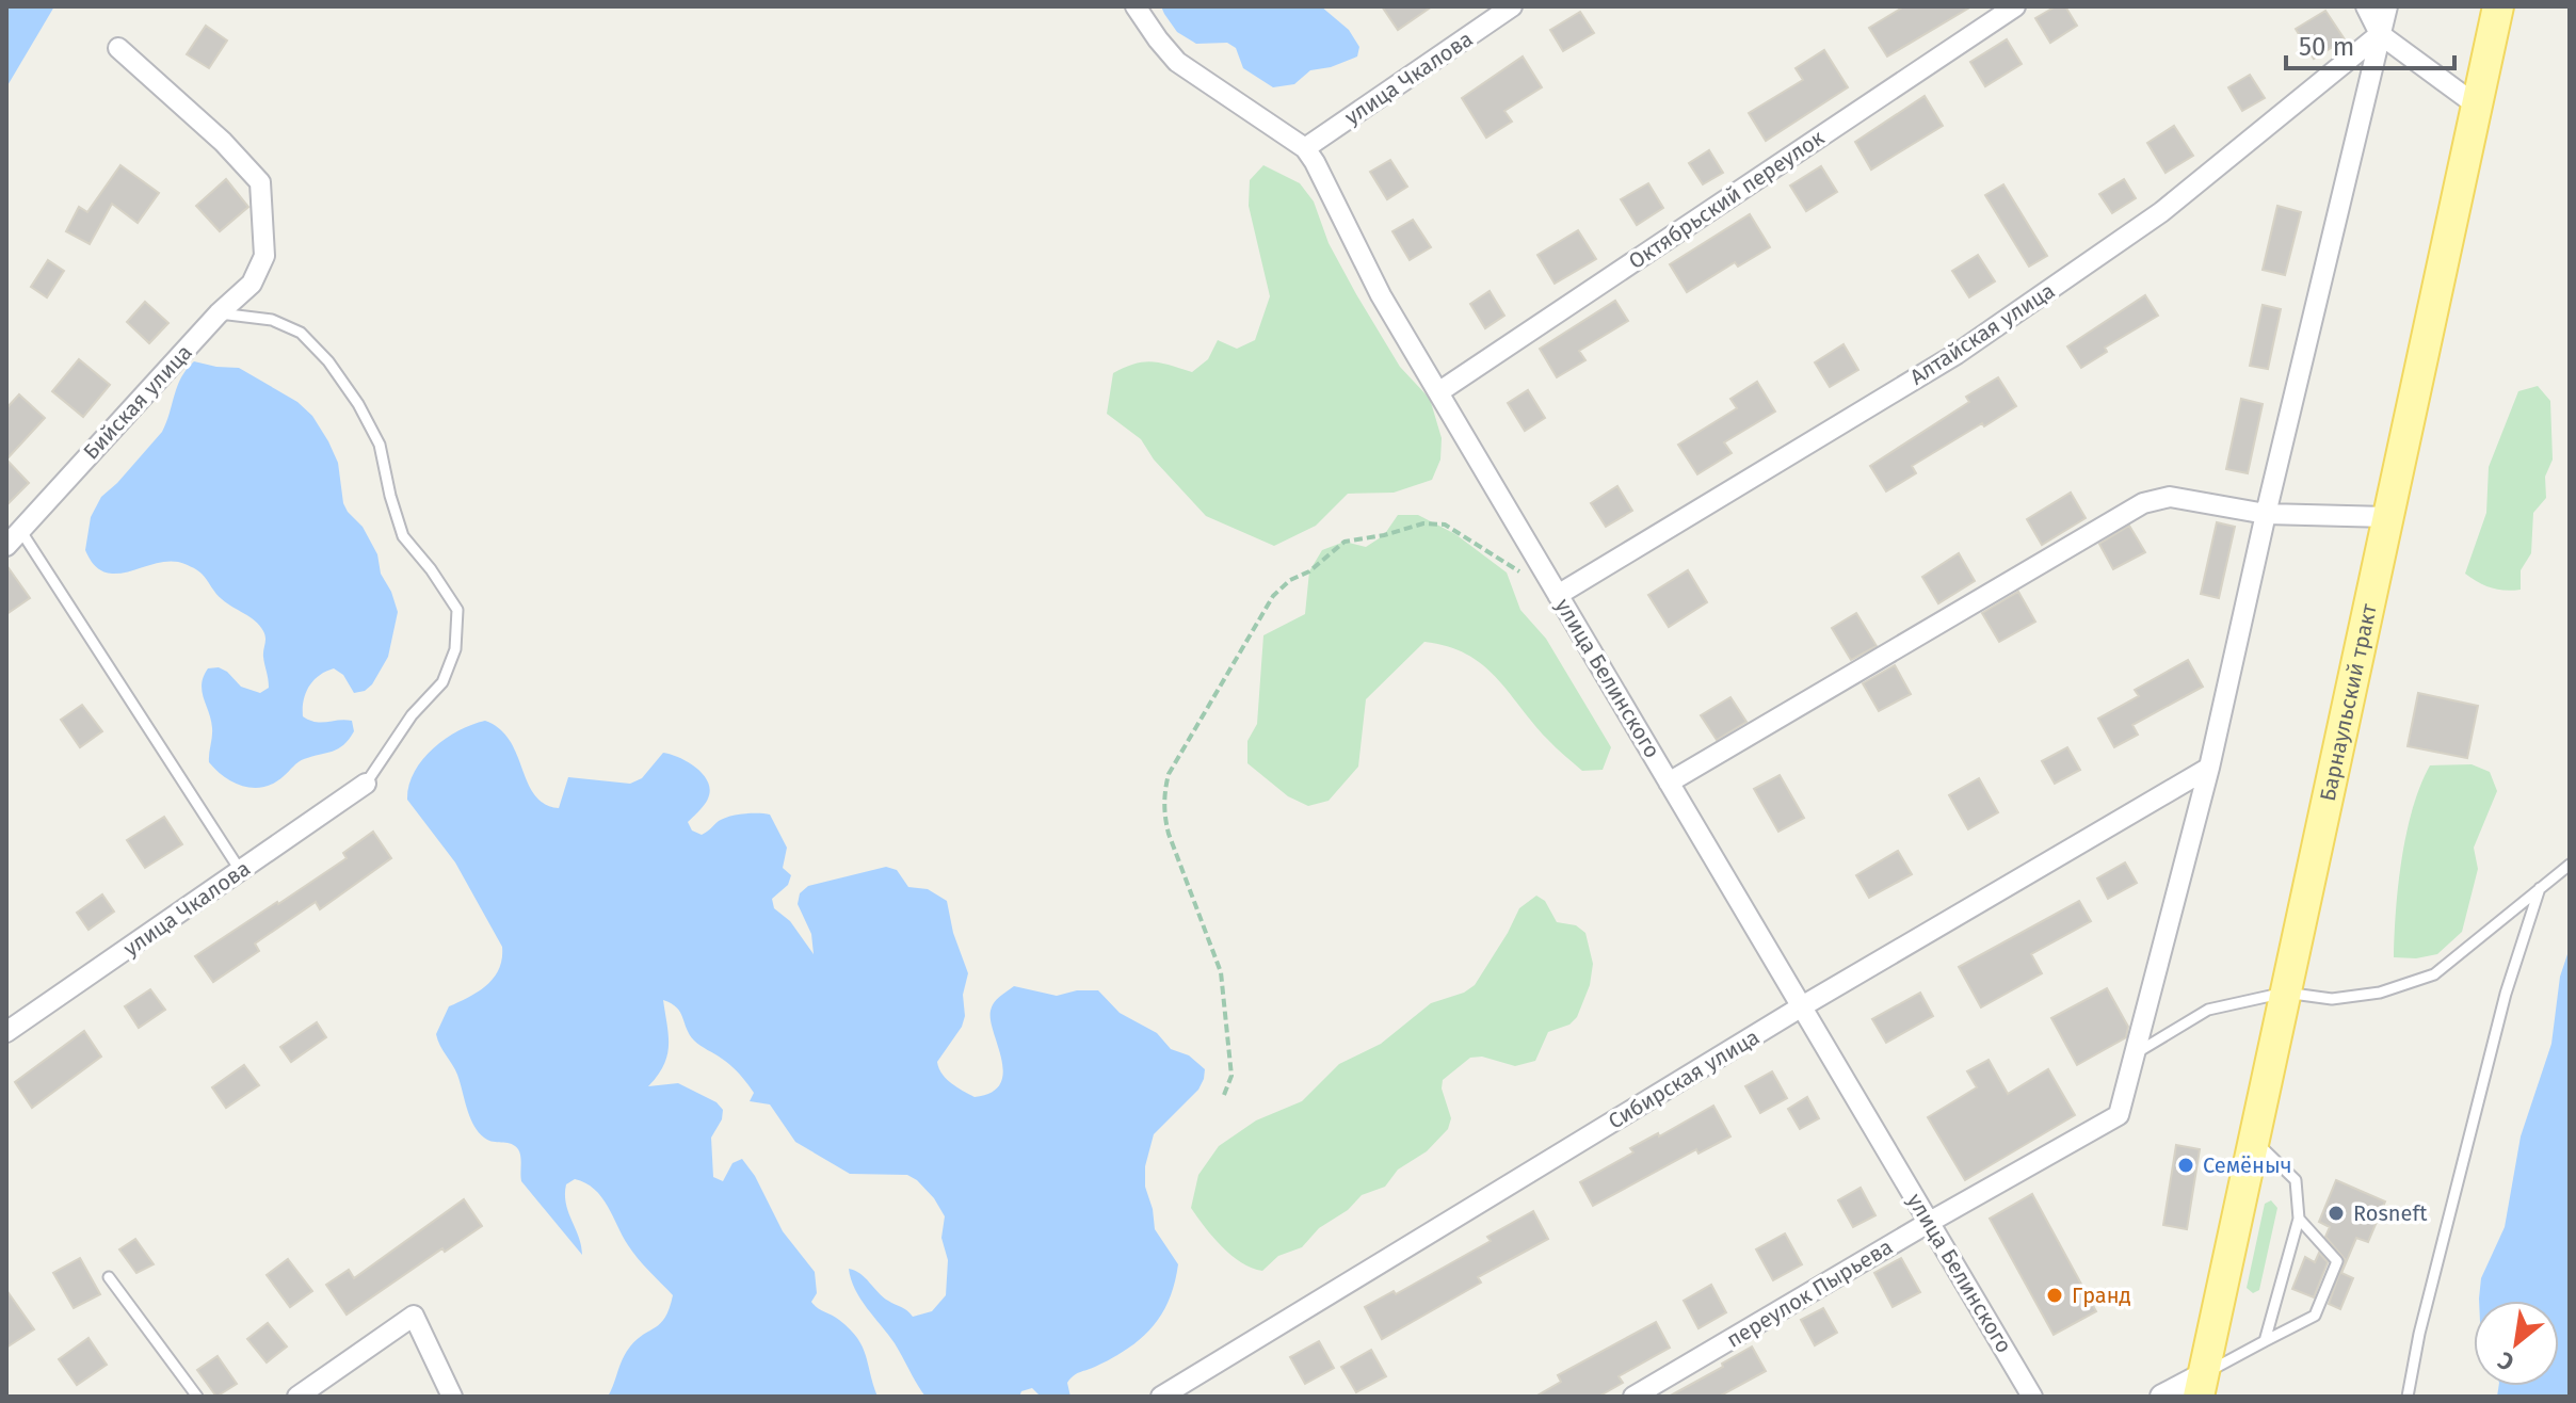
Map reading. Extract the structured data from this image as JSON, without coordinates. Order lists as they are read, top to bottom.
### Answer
{
  "streets": {
    "main road": ["Барнаульский тракт"],
    "street": [
      "улица Чкалова",
      "Октябрьский переулок",
      "Алтайская улица",
      "Бийская улица",
      "улица Белинского",
      "Сибирская улица",
      "переулок Пырьева"
    ]
  },
  "crossings": [
    ["улица Чкалова", "улица Белинского"],
    ["Октябрьский переулок", "улица Белинского"],
    ["Алтайская улица", "улица Белинского"],
    ["улица Белинского", "Сибирская улица"],
    ["улица Белинского", "переулок Пырьева"]
  ],
  "places": ["Семёныч", "Rosneft", "Гранд"],
  "scale_bar": "50 m",
  "north": "bottom left"
}
